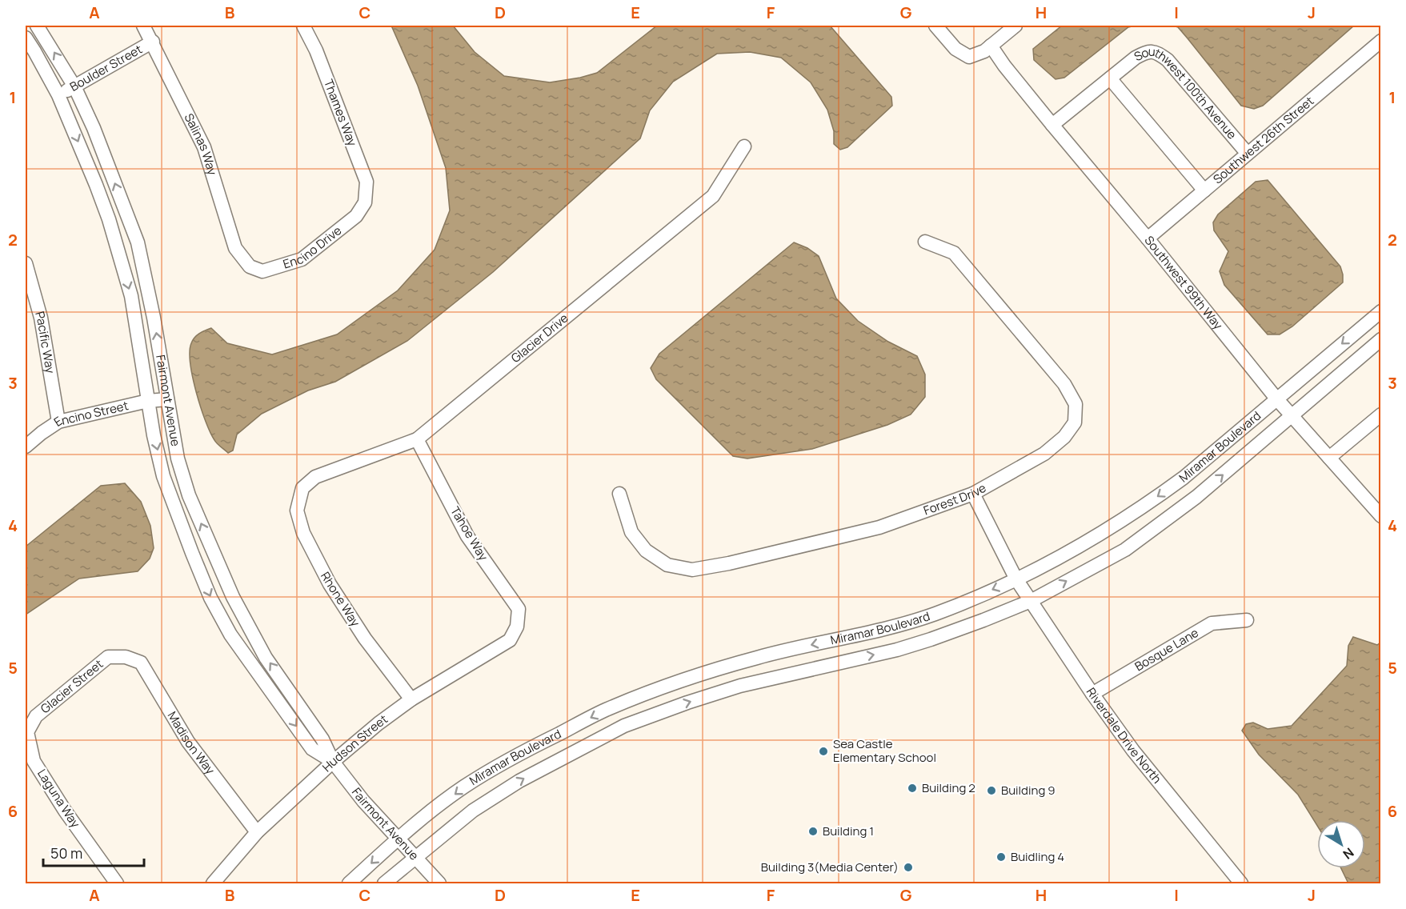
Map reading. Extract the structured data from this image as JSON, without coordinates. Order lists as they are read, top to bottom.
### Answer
{
  "streets": {
    "street": [
      "Boulder Street",
      "Southwest 100th Avenue",
      "Thames Way",
      "Southwest 26th Street",
      "Salinas Way",
      "Encino Drive",
      "Southwest 99th Way",
      "Glacier Drive",
      "Pacific Way",
      "Fairmont Avenue",
      "Encino Street",
      "Miramar Boulevard",
      "Forest Drive",
      "Tahoe Way",
      "Rhone Way",
      "Bosque Lane",
      "Glacier Street",
      "Riverdale Drive North",
      "Madison Way",
      "Hudson Street",
      "Laguna Way"
    ]
  },
  "crossings": [
    ["Boulder Street", "Salinas Way"],
    ["Boulder Street", "Fairmont Avenue"],
    ["Southwest 100th Avenue", "Southwest 26th Street"],
    ["Southwest 100th Avenue", "Southwest 99th Way"],
    ["Thames Way", "Encino Drive"],
    ["Southwest 26th Street", "Southwest 99th Way"],
    ["Salinas Way", "Encino Drive"],
    ["Southwest 99th Way", "Miramar Boulevard"],
    ["Glacier Drive", "Tahoe Way"],
    ["Glacier Drive", "Rhone Way"],
    ["Pacific Way", "Encino Street"],
    ["Fairmont Avenue", "Encino Street"],
    ["Fairmont Avenue", "Miramar Boulevard"],
    ["Fairmont Avenue", "Hudson Street"],
    ["Miramar Boulevard", "Riverdale Drive North"],
    ["Forest Drive", "Riverdale Drive North"],
    ["Tahoe Way", "Hudson Street"],
    ["Rhone Way", "Hudson Street"],
    ["Bosque Lane", "Riverdale Drive North"],
    ["Glacier Street", "Madison Way"],
    ["Glacier Street", "Laguna Way"],
    ["Madison Way", "Hudson Street"]
  ],
  "places": [
    "Sea Castle Elementary School",
    "Building 2",
    "Building 9",
    "Building 1",
    "Buidling 4",
    "Building 3(Media Center)"
  ],
  "scale_bar": "50 m",
  "north": "bottom right",
  "grid": {
    "columns": [
      "A",
      "B",
      "C",
      "D",
      "E",
      "F",
      "G",
      "H",
      "I",
      "J"
    ],
    "rows": [
      "1",
      "2",
      "3",
      "4",
      "5",
      "6"
    ]
  }
}
